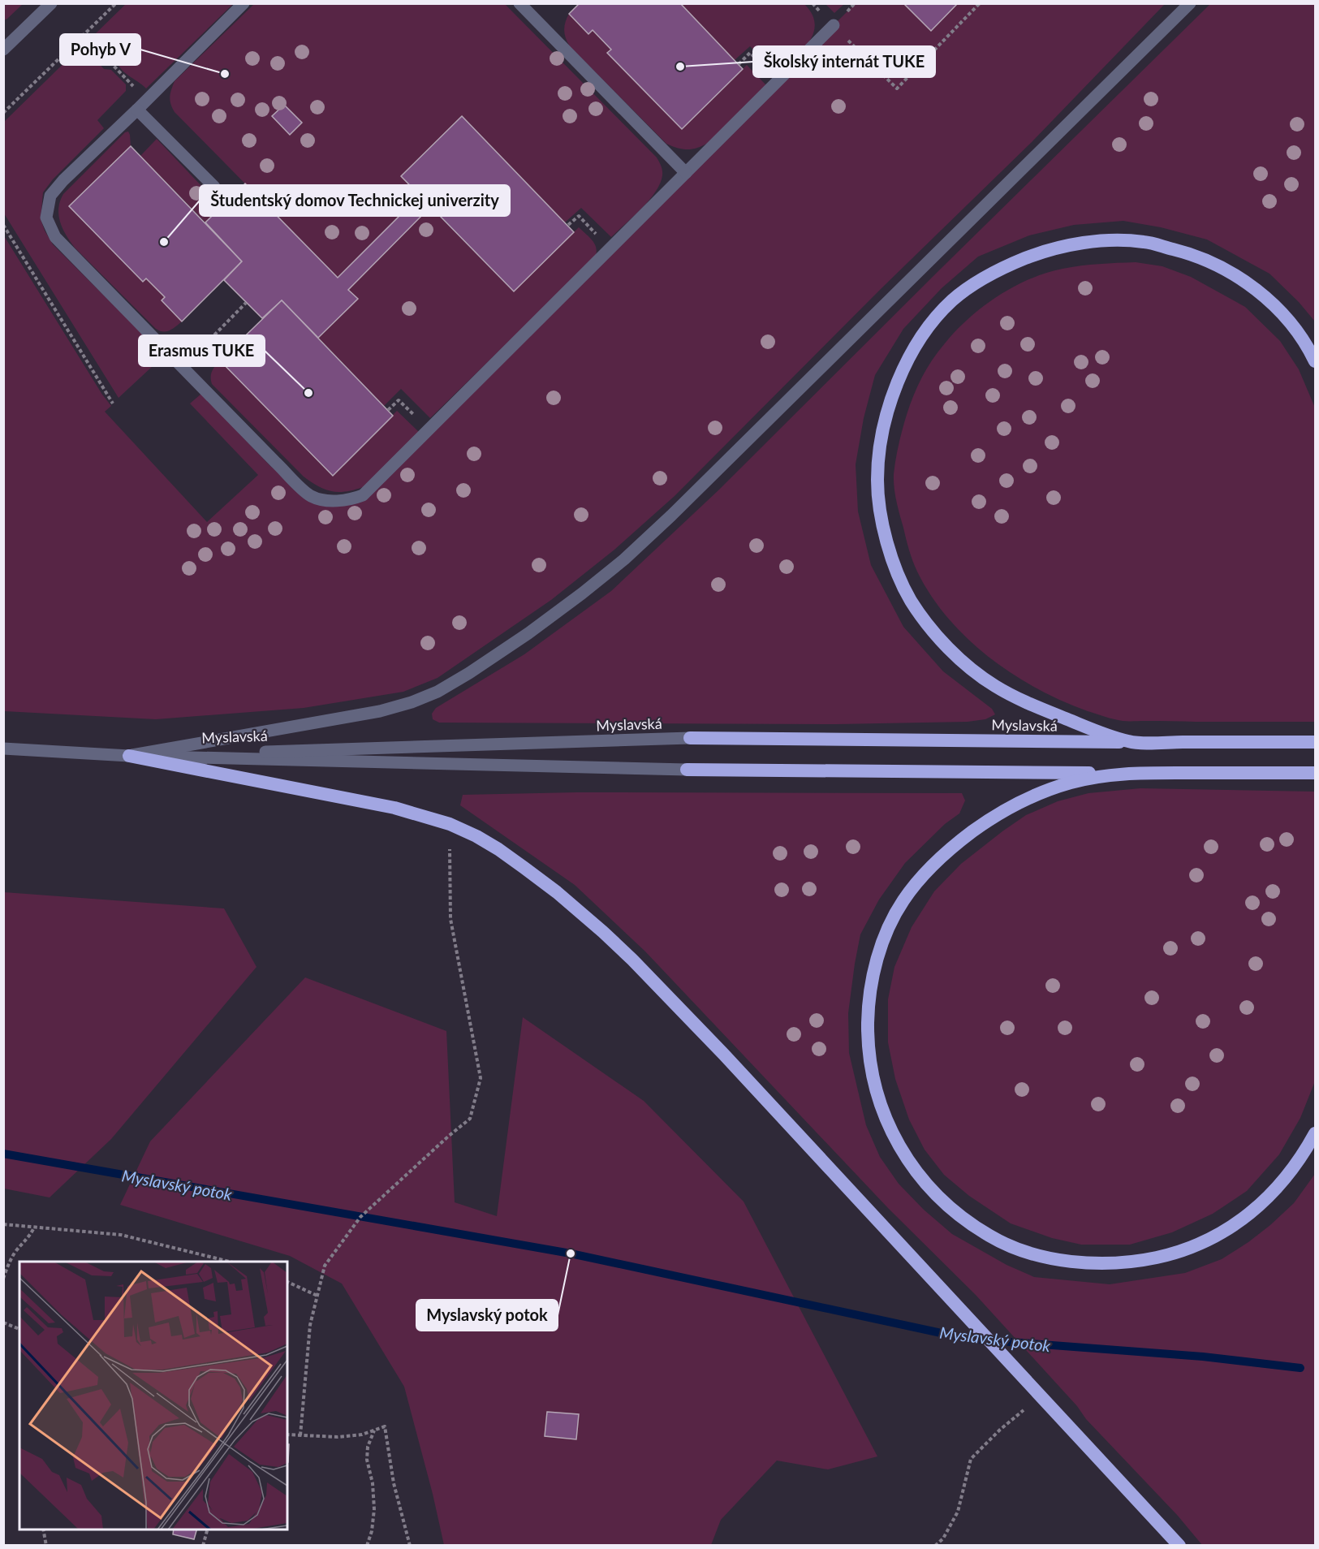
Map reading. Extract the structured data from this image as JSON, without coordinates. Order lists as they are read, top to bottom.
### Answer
{
  "streets": {
    "highway": ["Myslavská"]
  },
  "water": ["Myslavský potok"],
  "places": [
    "Školský internát TUKE",
    "Pohyb V",
    "Študentský domov Technickej univerzity",
    "Erasmus TUKE",
    "Myslavský potok"
  ]
}
